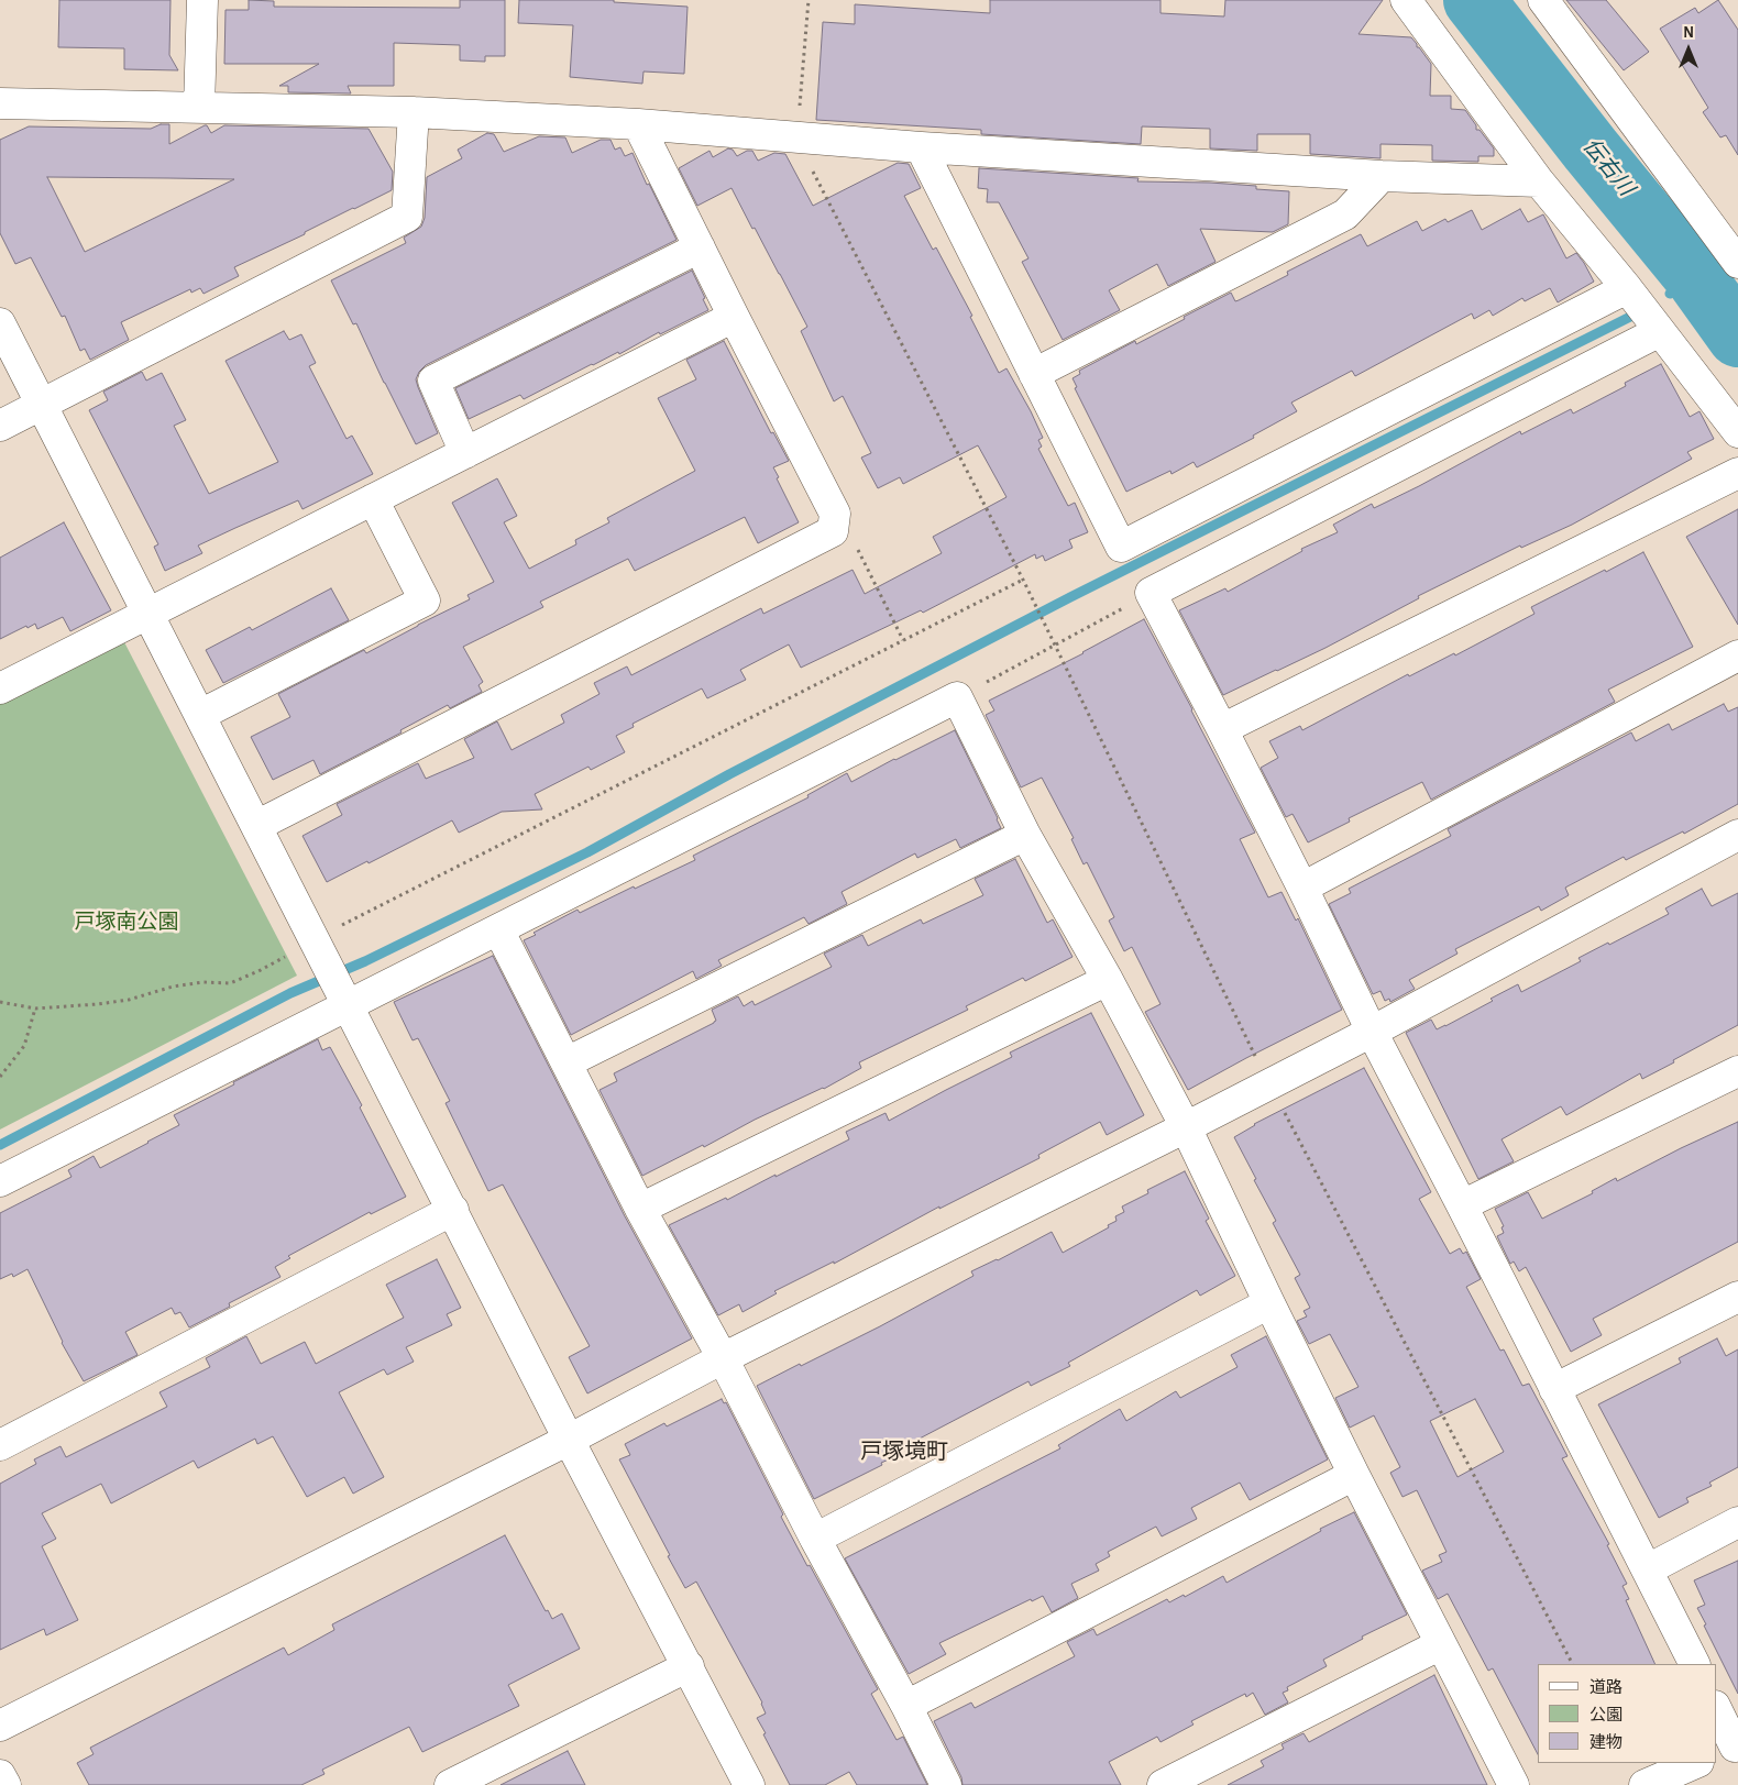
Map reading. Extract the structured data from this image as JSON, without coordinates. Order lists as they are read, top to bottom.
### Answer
{
  "districts": ["戸塚境町"],
  "water": ["伝右川"],
  "parks": ["戸塚南公園"],
  "legend": ["道路", "公園", "建物"],
  "north": "top"
}
